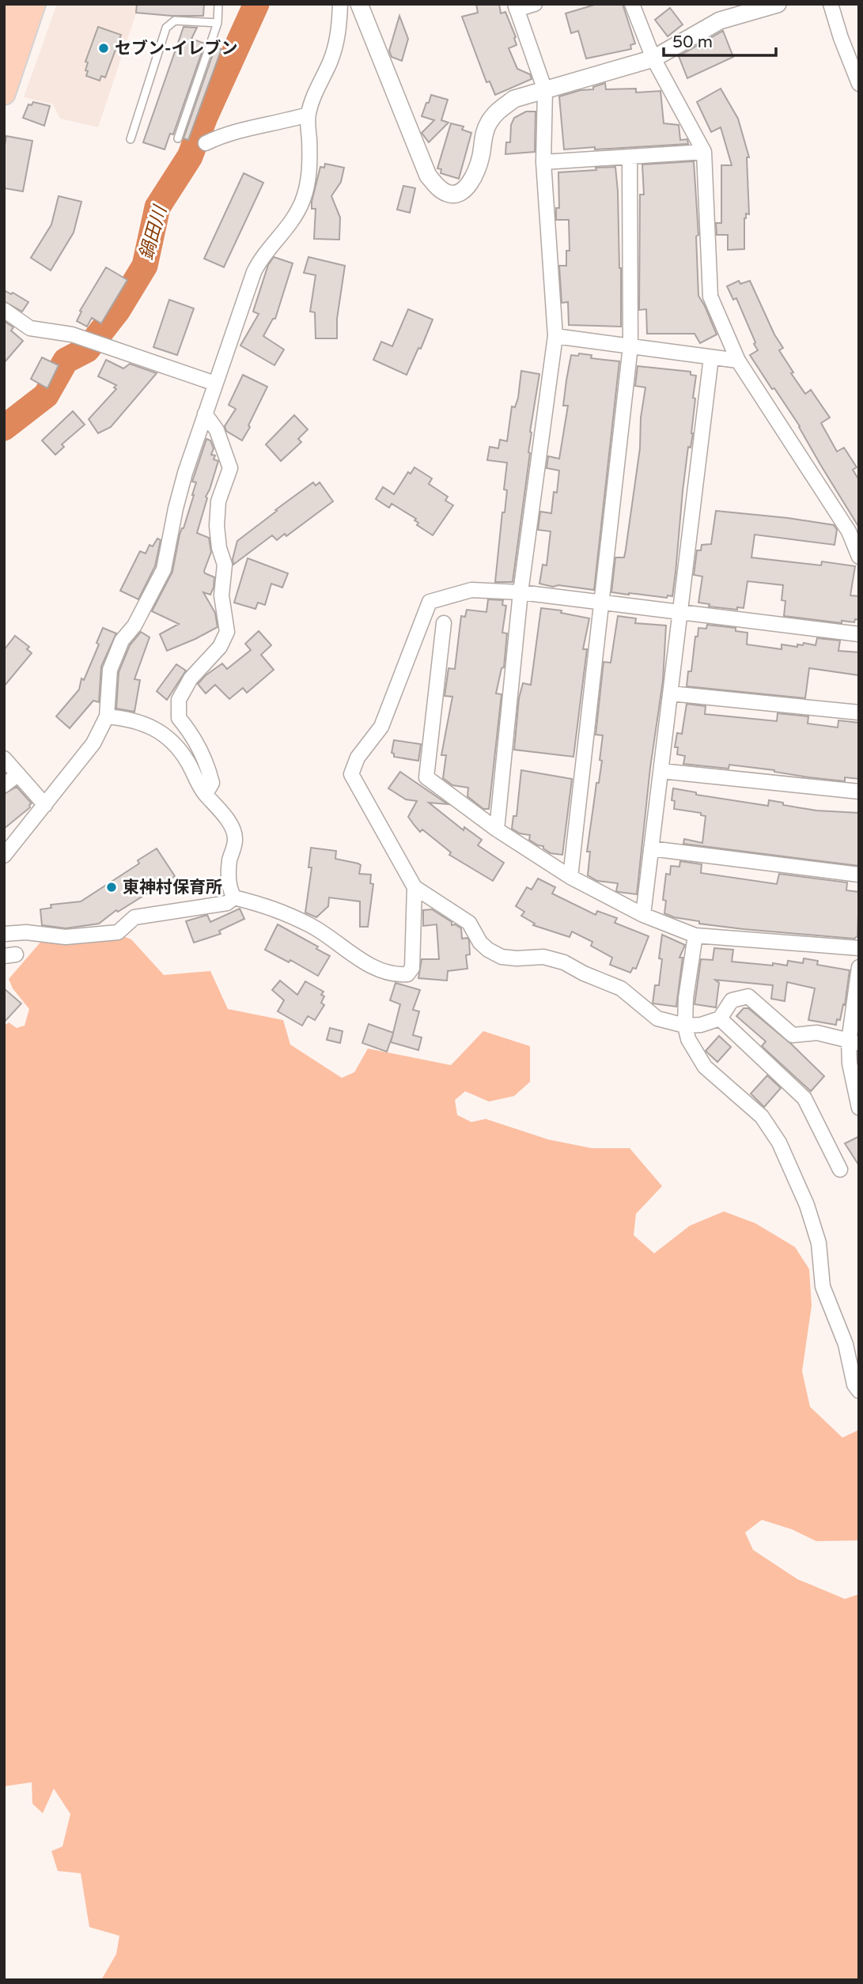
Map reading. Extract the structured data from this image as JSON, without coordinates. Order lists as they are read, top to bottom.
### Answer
{
  "water": ["鍋田川"],
  "places": ["セブン-イレブン", "東神村保育所"],
  "scale_bar": "50 m"
}
